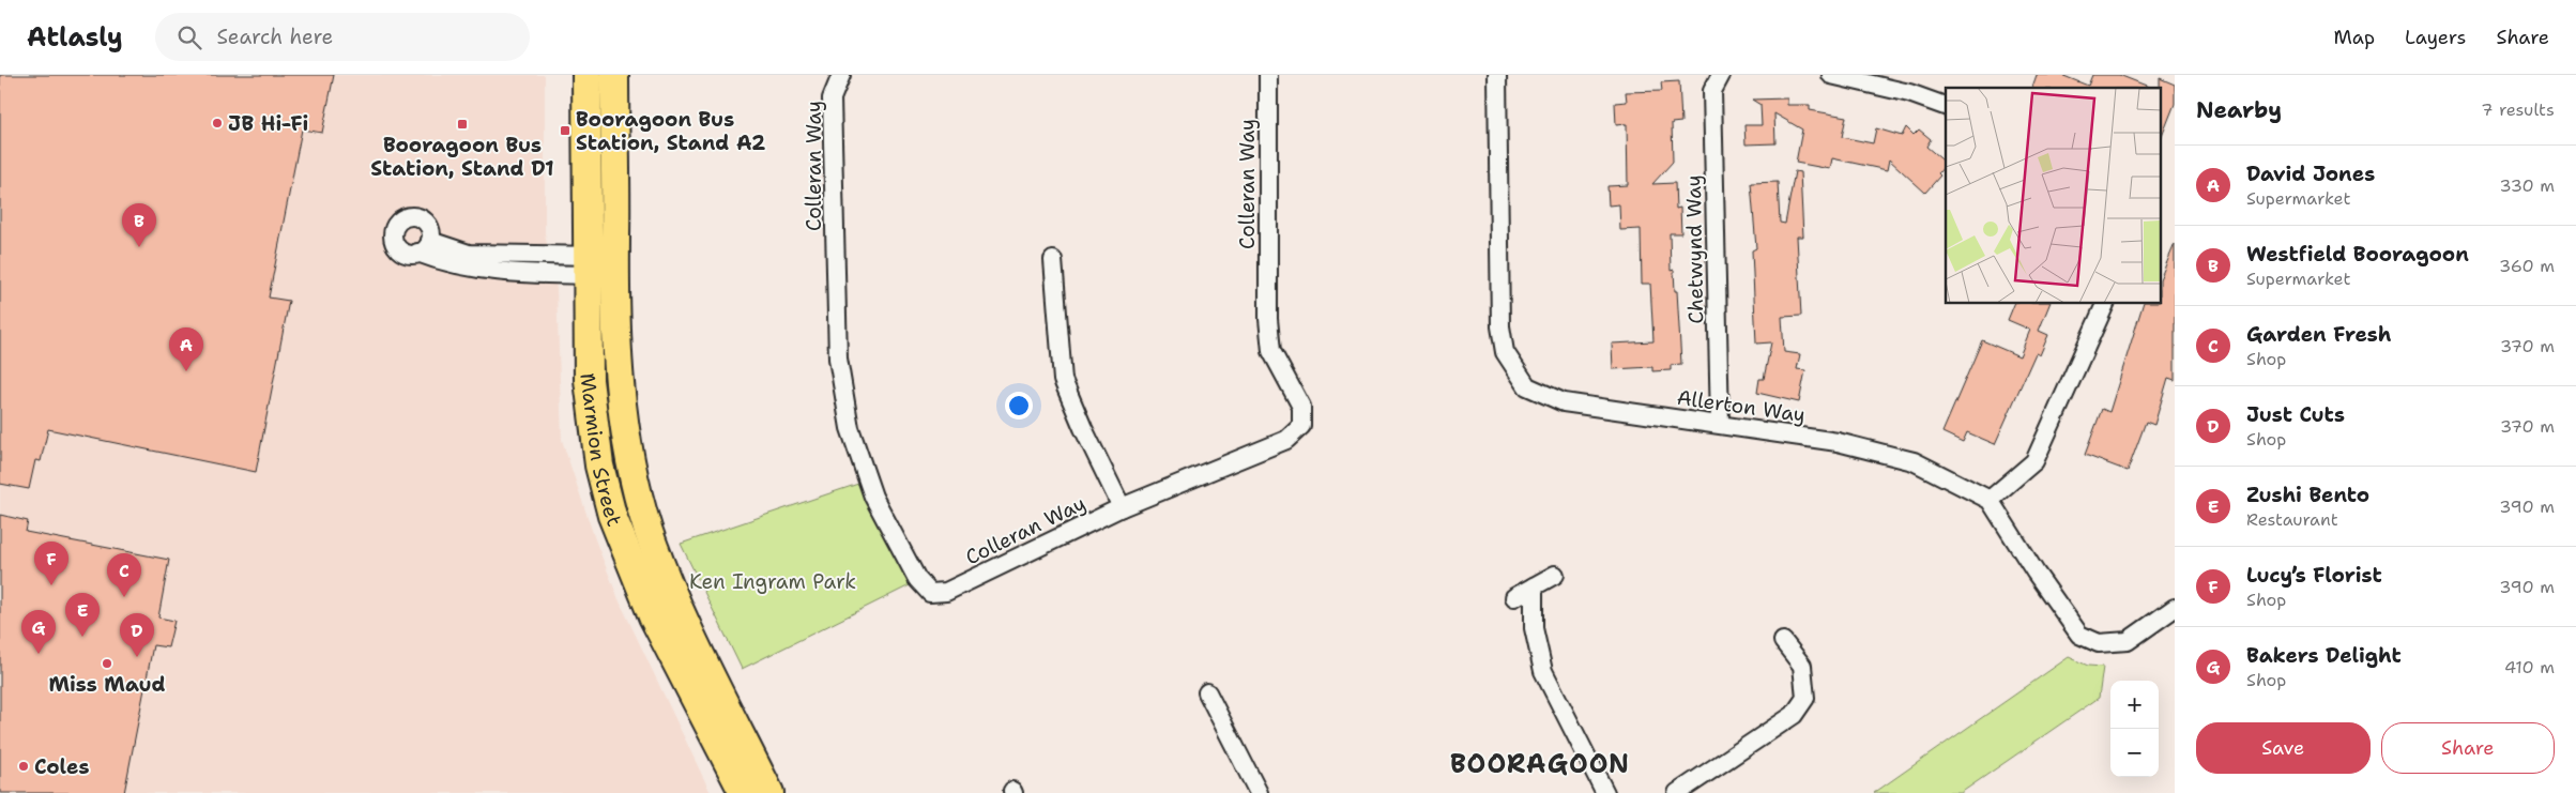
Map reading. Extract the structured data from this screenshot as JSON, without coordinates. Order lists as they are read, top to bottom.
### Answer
{
  "streets": {
    "main road": ["Marmion Street"],
    "street": ["Colleran Way", "Chetwynd Way", "Allerton Way"]
  },
  "crossings": [
    ["Chetwynd Way", "Allerton Way"]
  ],
  "districts": ["BOORAGOON"],
  "parks": ["Ken Ingram Park"],
  "places": {
    "other": ["JB Hi-Fi", "Miss Maud", "Coles"],
    "transit": ["Booragoon Bus Station, Stand D1", "Booragoon Bus Station, Stand A2"]
  },
  "page": {
    "header": "Atlasly",
    "search": "Search here",
    "nav": ["Map", "Layers", "Share"],
    "heading": ["Nearby", "7 results"],
    "list": [
      {
        "mark": "A",
        "name": "David Jones",
        "note": "Supermarket",
        "value": "330 m"
      },
      {
        "mark": "B",
        "name": "Westfield Booragoon",
        "note": "Supermarket",
        "value": "360 m"
      },
      {
        "mark": "C",
        "name": "Garden Fresh",
        "note": "Shop",
        "value": "370 m"
      },
      {
        "mark": "D",
        "name": "Just Cuts",
        "note": "Shop",
        "value": "370 m"
      },
      {
        "mark": "E",
        "name": "Zushi Bento",
        "note": "Restaurant",
        "value": "390 m"
      },
      {
        "mark": "F",
        "name": "Lucy’s Florist",
        "note": "Shop",
        "value": "390 m"
      },
      {
        "mark": "G",
        "name": "Bakers Delight",
        "note": "Shop",
        "value": "410 m"
      }
    ],
    "pins": [
      "B",
      "A",
      "F",
      "C",
      "E",
      "G",
      "D"
    ],
    "map_buttons": ["+", "−"],
    "buttons": ["Save", "Share"]
  }
}
